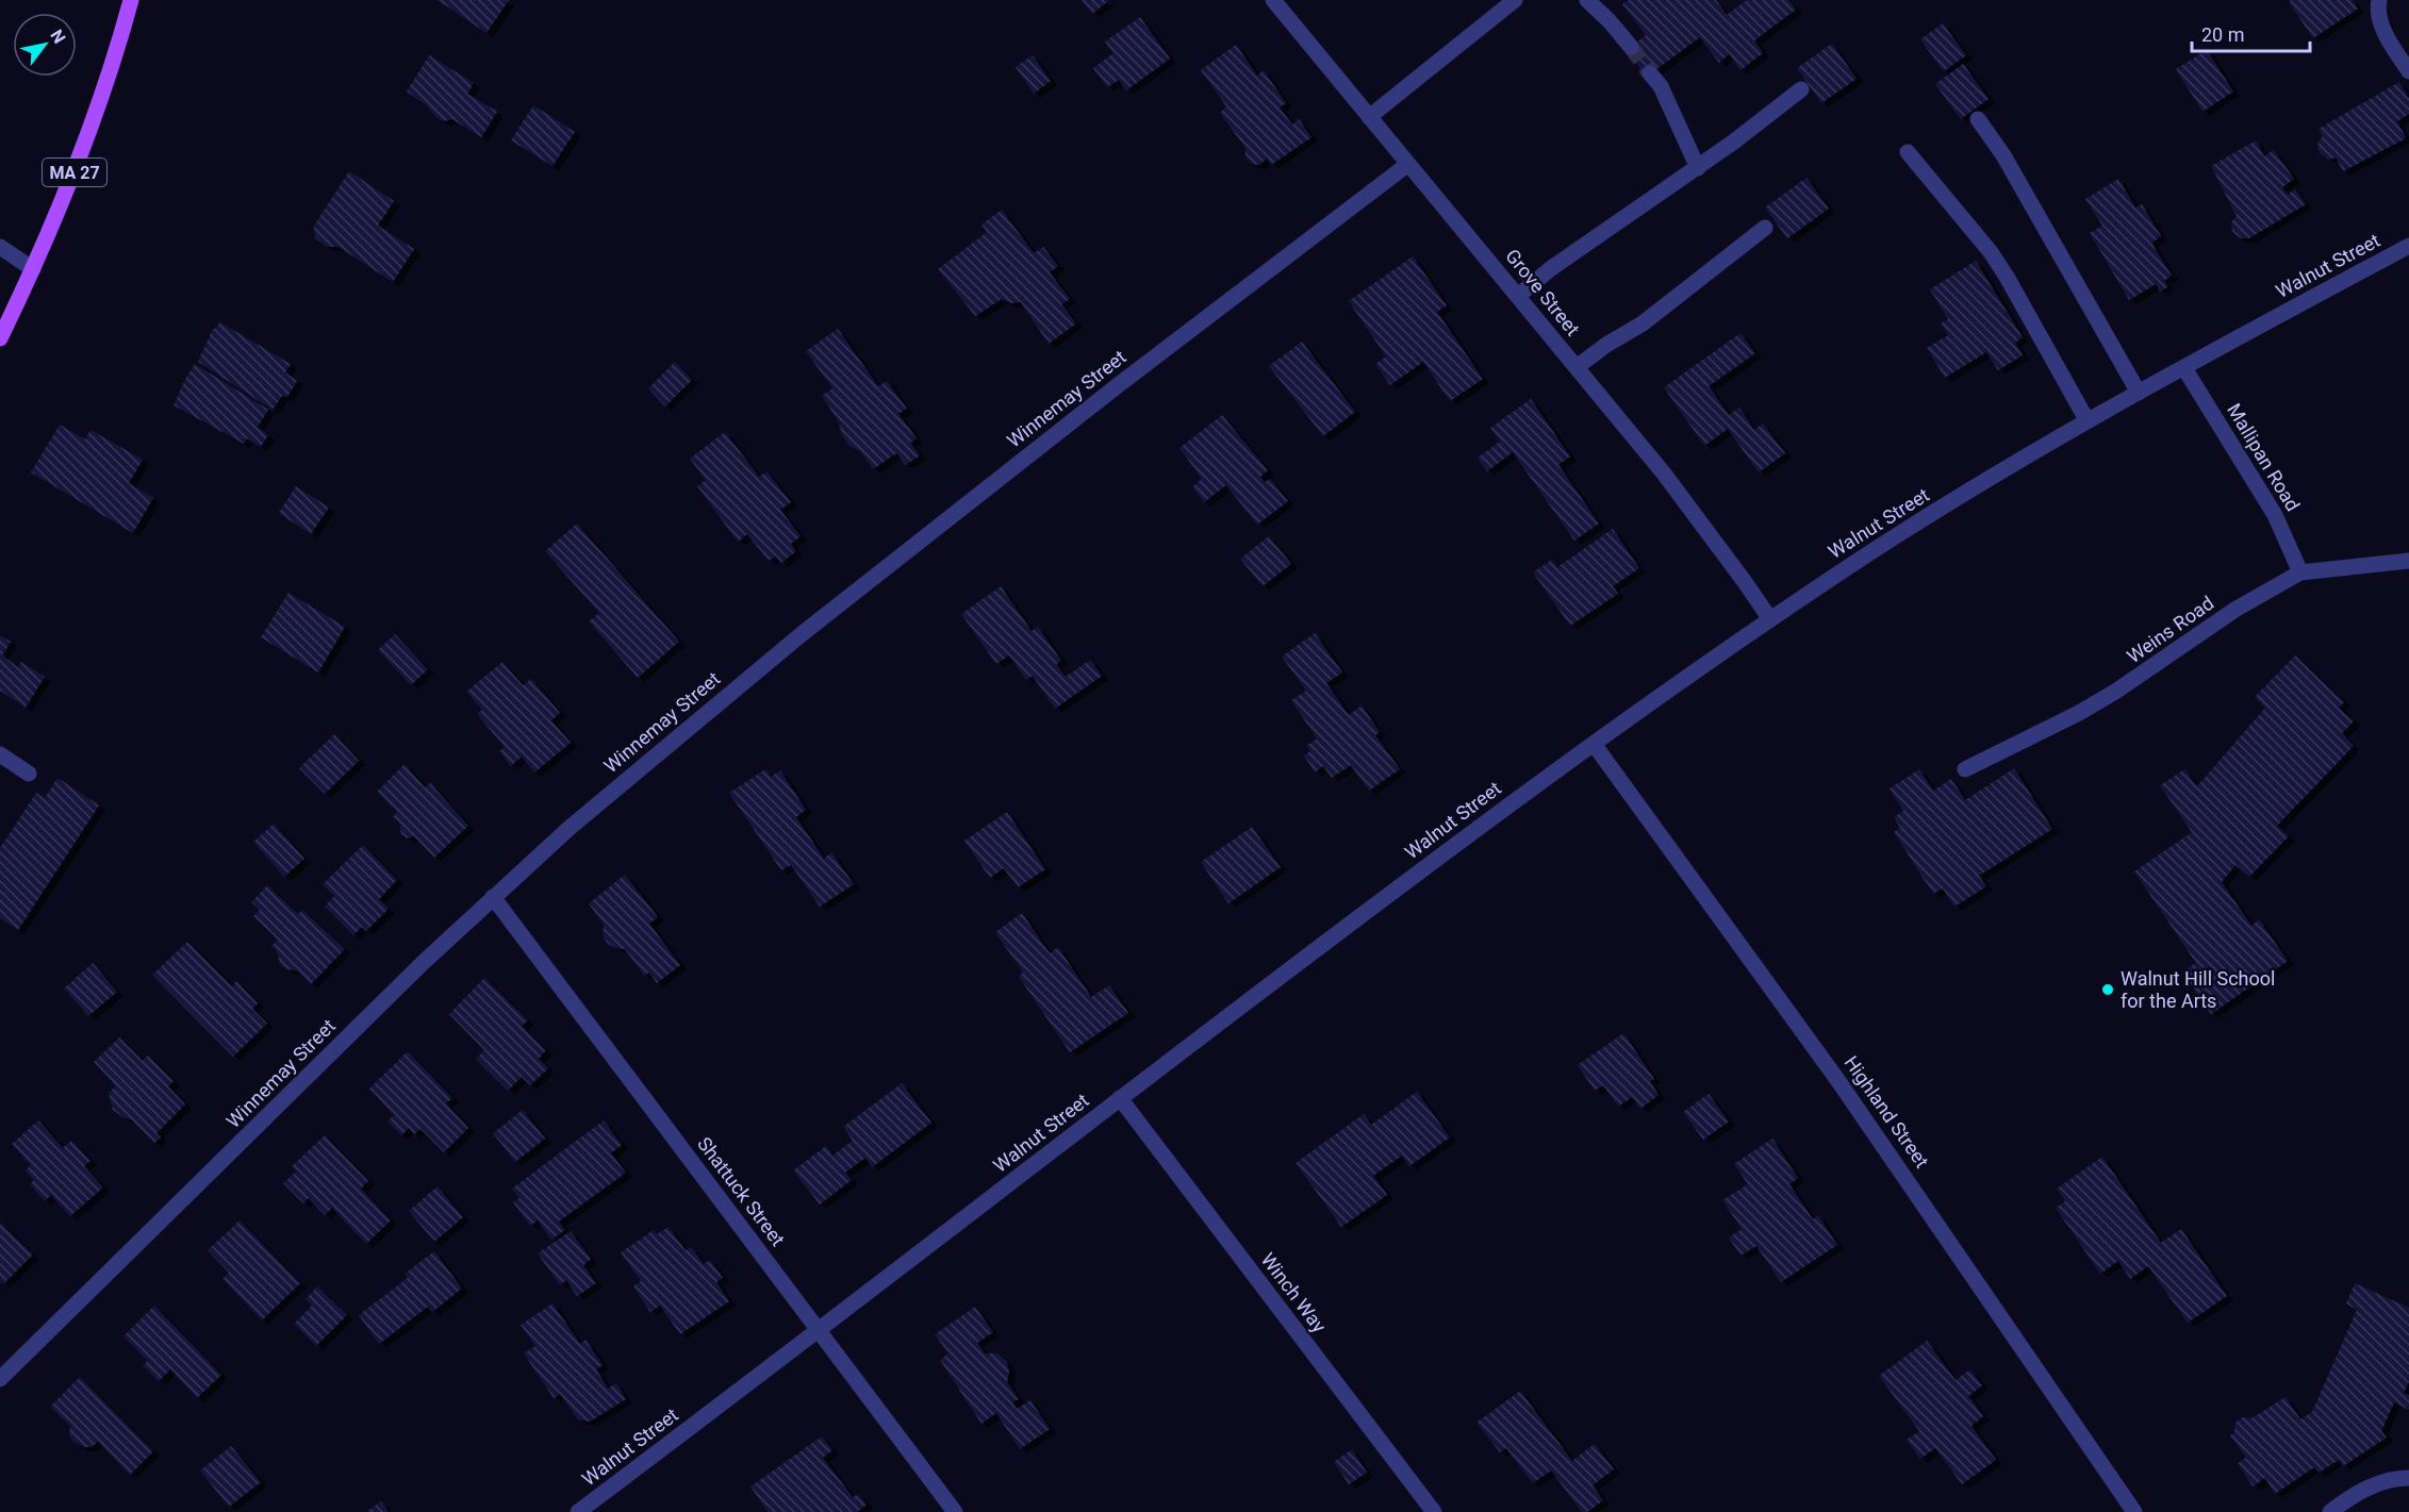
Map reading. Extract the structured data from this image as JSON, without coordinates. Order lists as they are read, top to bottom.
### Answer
{
  "streets": {
    "main road": ["MA 27"],
    "street": [
      "Walnut Street",
      "Grove Street",
      "Winnemay Street",
      "Mallipan Road",
      "Weins Road",
      "Highland Street",
      "Shattuck Street",
      "Winch Way"
    ]
  },
  "crossings": [
    ["Walnut Street", "Grove Street"],
    ["Walnut Street", "Mallipan Road"],
    ["Walnut Street", "Highland Street"],
    ["Walnut Street", "Shattuck Street"],
    ["Walnut Street", "Winch Way"],
    ["Grove Street", "Winnemay Street"],
    ["Winnemay Street", "Shattuck Street"],
    ["Mallipan Road", "Weins Road"]
  ],
  "places": ["Walnut Hill School for the Arts"],
  "scale_bar": "20 m",
  "north": "top right"
}
